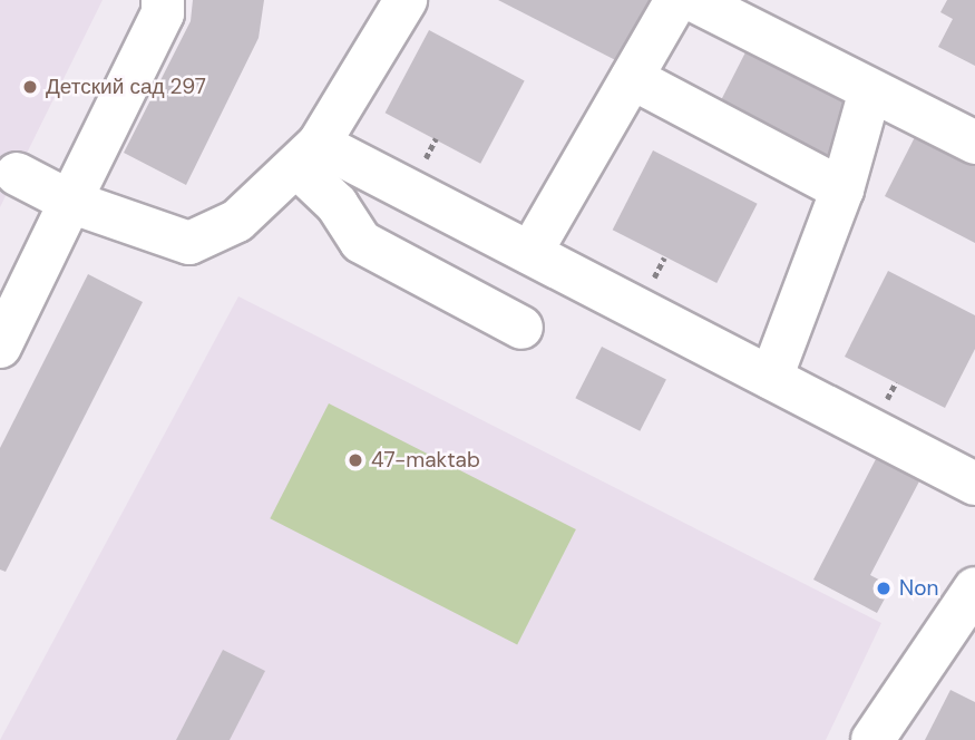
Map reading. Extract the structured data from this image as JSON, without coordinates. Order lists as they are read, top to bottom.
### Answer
{
  "places": ["Детский сад 297", "47-maktab", "Non"]
}
